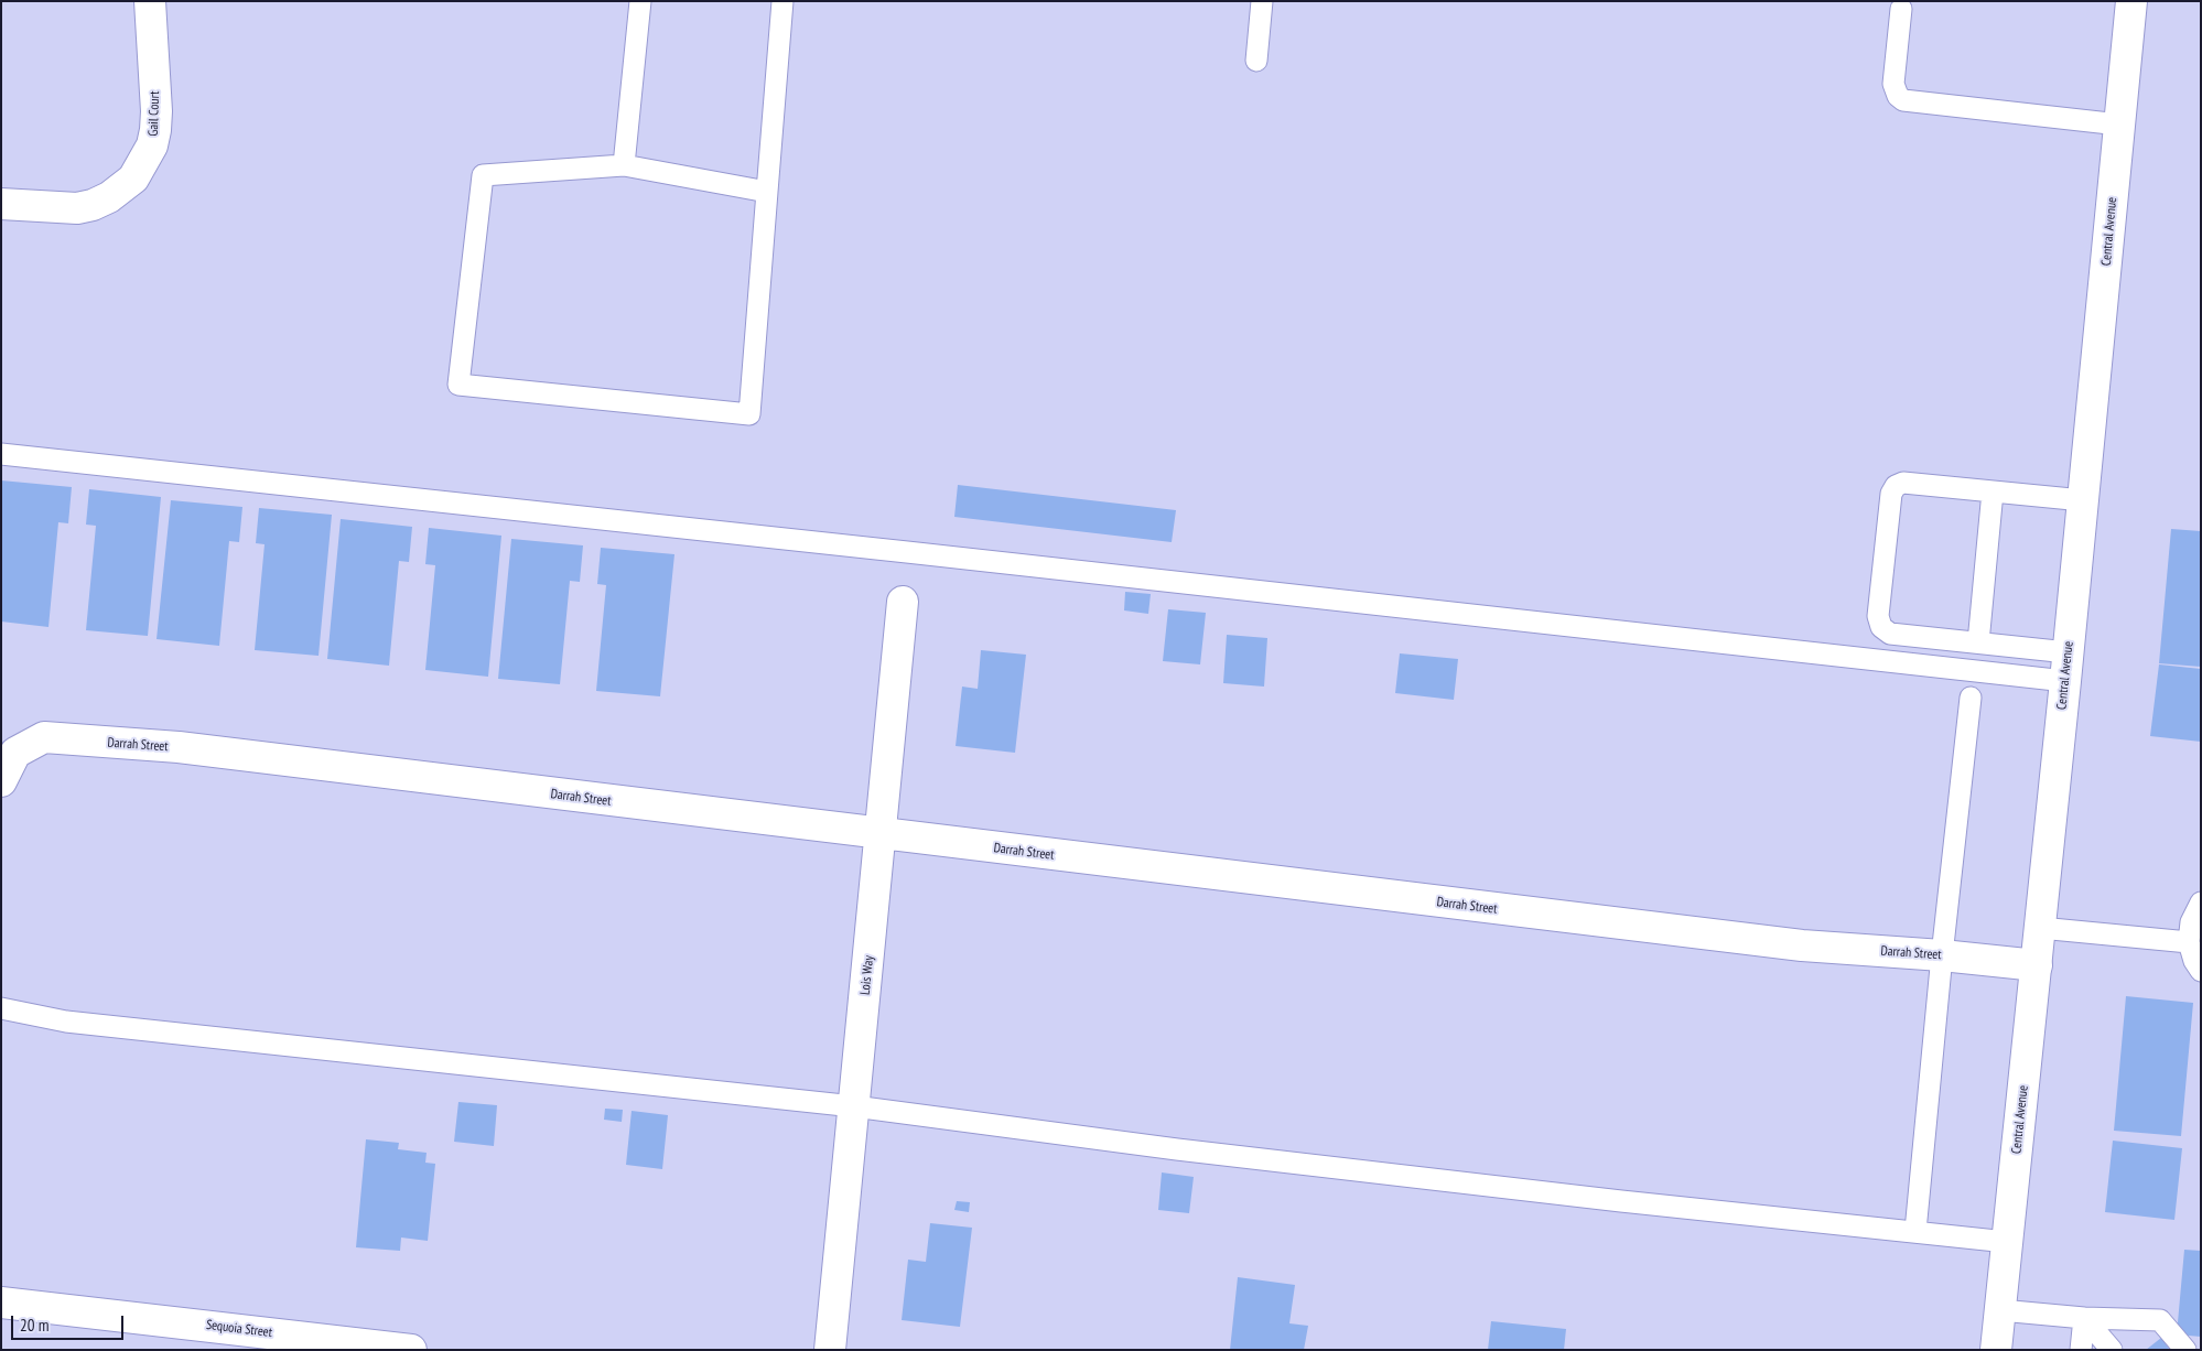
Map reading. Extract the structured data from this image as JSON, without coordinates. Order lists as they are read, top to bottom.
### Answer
{
  "streets": {
    "street": [
      "Gail Court",
      "Central Avenue",
      "Darrah Street",
      "Lois Way",
      "Sequoia Street"
    ]
  },
  "crossings": [
    ["Central Avenue", "Darrah Street"],
    ["Darrah Street", "Lois Way"]
  ],
  "scale_bar": "20 m"
}
